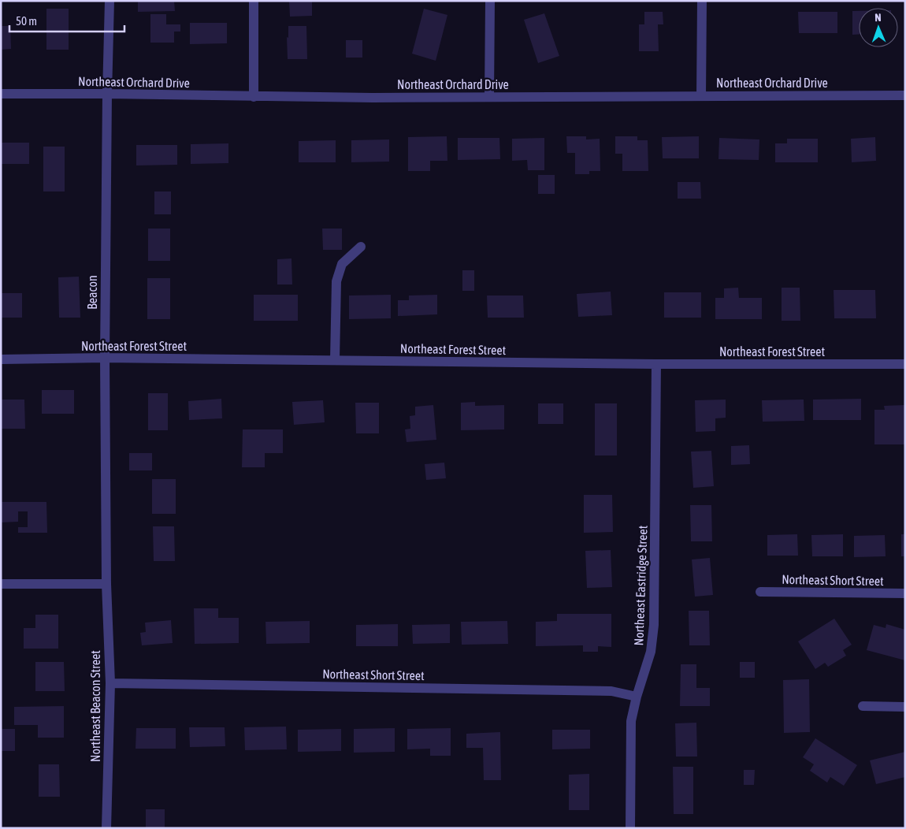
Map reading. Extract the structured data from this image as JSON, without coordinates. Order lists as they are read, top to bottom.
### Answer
{
  "streets": {
    "street": [
      "Northeast Orchard Drive",
      "Beacon",
      "Northeast Forest Street",
      "Northeast Short Street",
      "Northeast Eastridge Street",
      "Northeast Beacon Street"
    ]
  },
  "crossings": [
    ["Northeast Orchard Drive", "Beacon"],
    ["Beacon", "Northeast Forest Street"],
    ["Beacon", "Northeast Beacon Street"],
    ["Northeast Forest Street", "Northeast Eastridge Street"],
    ["Northeast Short Street", "Northeast Eastridge Street"],
    ["Northeast Short Street", "Northeast Beacon Street"]
  ],
  "scale_bar": "50 m",
  "north": "top"
}
